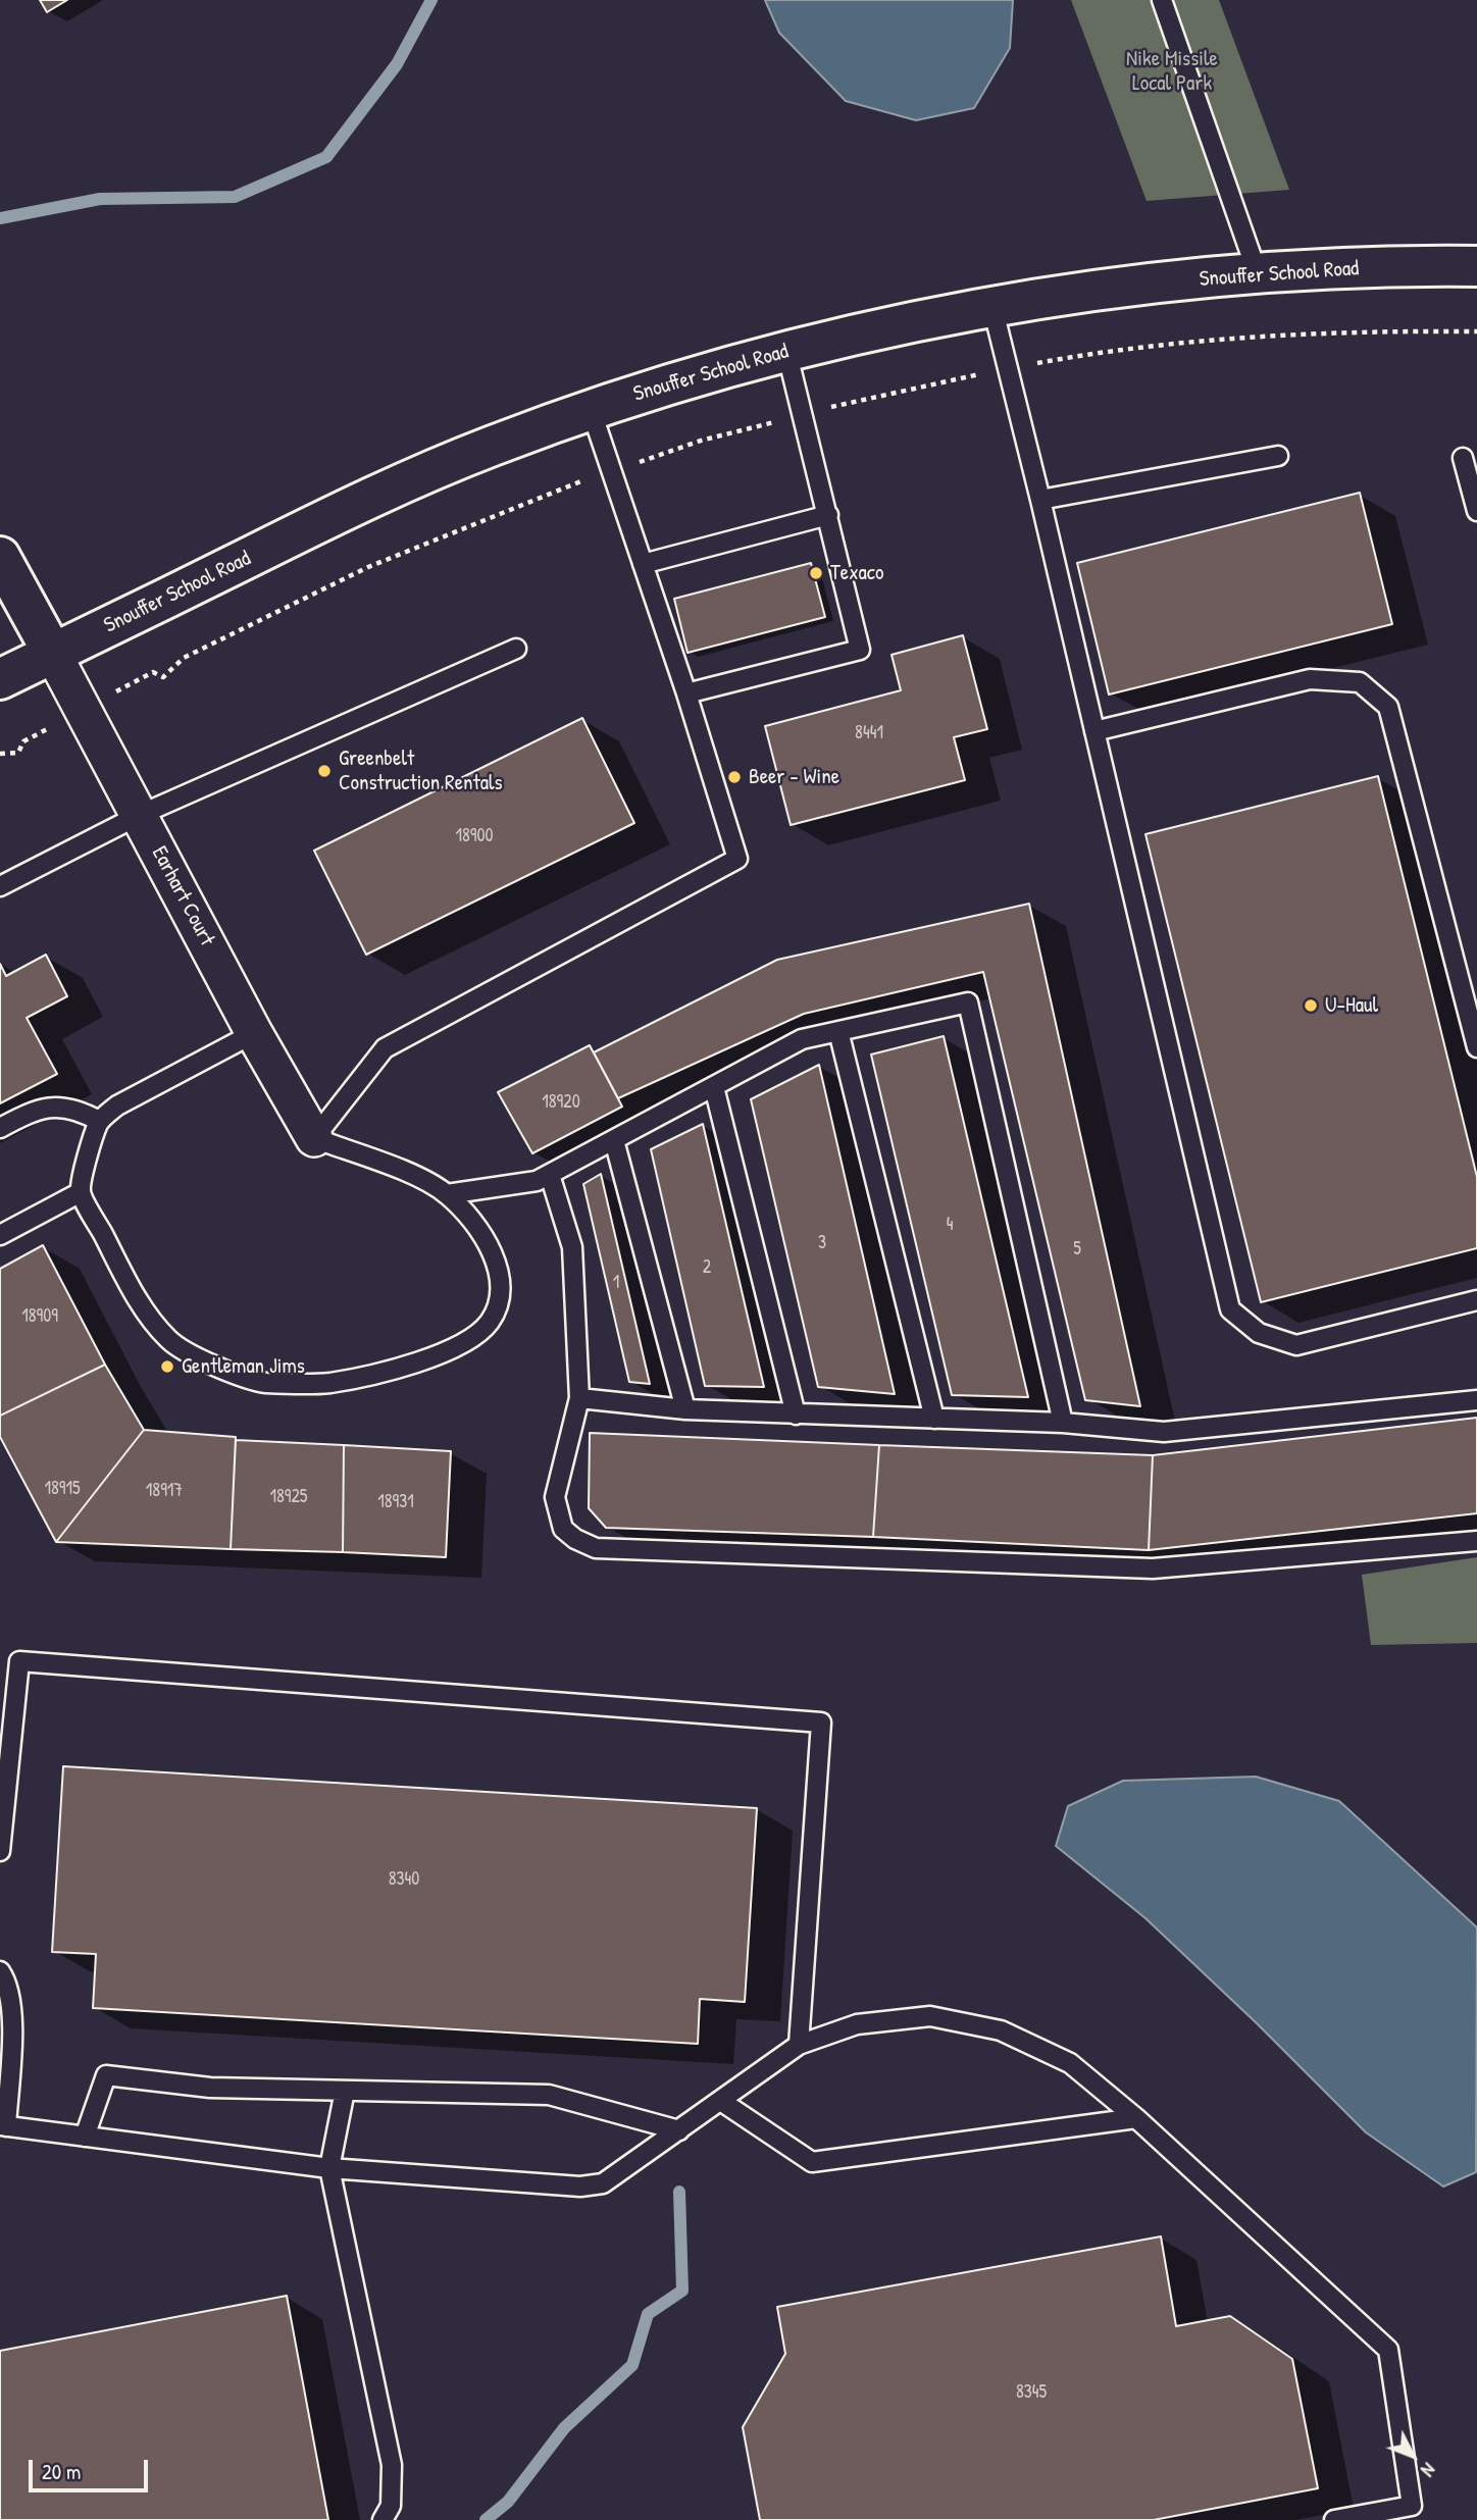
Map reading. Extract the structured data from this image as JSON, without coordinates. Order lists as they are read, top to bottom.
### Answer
{
  "streets": {
    "main road": ["Snouffer School Road"],
    "street": ["Earhart Court"]
  },
  "crossings": [
    ["Snouffer School Road", "Earhart Court"]
  ],
  "parks": ["Nike Missile Local Park"],
  "places": [
    "Texaco",
    "Greenbelt Construction Rentals",
    "Beer - Wine",
    "U-Haul",
    "Gentleman Jims"
  ],
  "house_numbers": [
    "8441",
    "18900",
    "18920",
    "4",
    "3",
    "5",
    "2",
    "1",
    "18909",
    "18915",
    "18917",
    "18925",
    "18931",
    "8340",
    "8345"
  ],
  "scale_bar": "20 m",
  "north": "bottom right"
}
